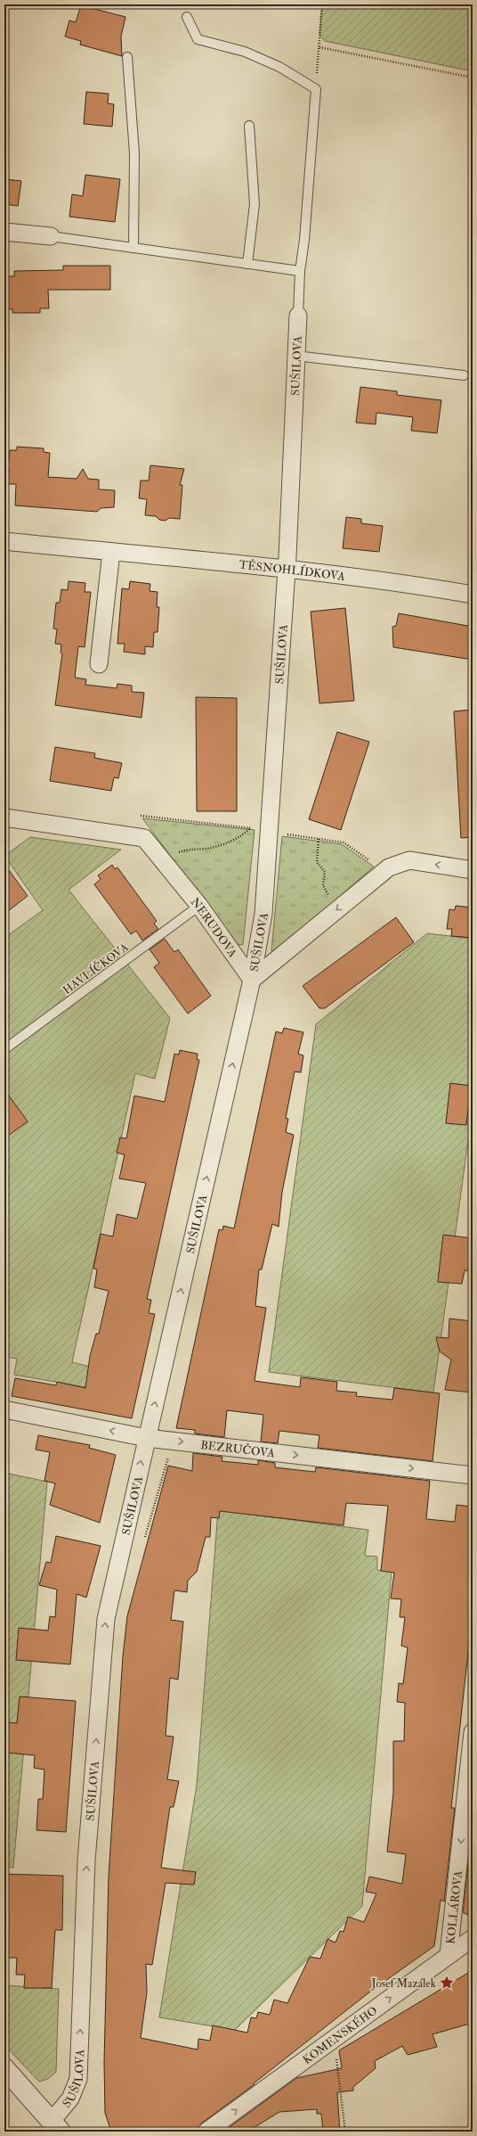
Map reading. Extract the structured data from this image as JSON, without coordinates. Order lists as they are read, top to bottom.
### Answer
{
  "streets": {
    "street": [
      "SUŠILOVA",
      "TĚSNOHLÍDKOVA",
      "NERUDOVA",
      "BEZRUČOVA",
      "KOLLÁROVA",
      "KOMENSKÉHO"
    ],
    "lane": ["HAVLÍČKOVA"]
  },
  "crossings": [
    ["SUŠILOVA", "TĚSNOHLÍDKOVA"],
    ["SUŠILOVA", "NERUDOVA"],
    ["SUŠILOVA", "BEZRUČOVA"],
    ["NERUDOVA", "HAVLÍČKOVA"],
    ["KOLLÁROVA", "KOMENSKÉHO"]
  ],
  "one_way": ["SUŠILOVA", "KOLLÁROVA", "KOMENSKÉHO"],
  "places": {
    "place": ["Josef Mazálek"]
  }
}
